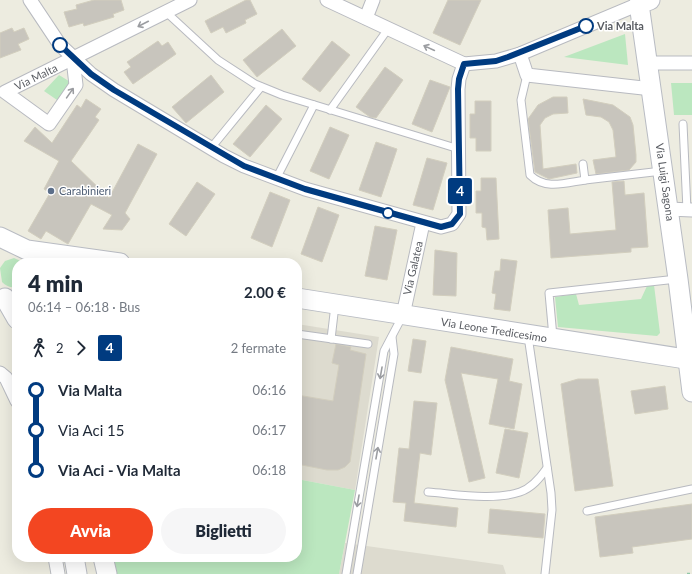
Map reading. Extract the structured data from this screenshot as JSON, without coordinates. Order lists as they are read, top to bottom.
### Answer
{
  "streets": {
    "main road": ["Via Luigi Sagona", "Via Leone Tredicesimo"],
    "street": ["Via Malta", "Via Galatea"]
  },
  "crossings": [
    ["Via Luigi Sagona", "Via Leone Tredicesimo"],
    ["Via Galatea", "Via Leone Tredicesimo"]
  ],
  "places": ["Via Malta", "Carabinieri"],
  "lines": ["bus line 4"],
  "page": {
    "on_map": "4",
    "heading": ["4 min", "06:14 – 06:18 · Bus", "2.00 €"],
    "legs": ["2", "4", "2 fermate"],
    "list": [
      {
        "name": "Via Malta",
        "value": "06:16"
      },
      {
        "name": "Via Aci 15",
        "value": "06:17"
      },
      {
        "name": "Via Aci - Via Malta",
        "value": "06:18"
      }
    ],
    "buttons": ["Avvia", "Biglietti"]
  }
}
